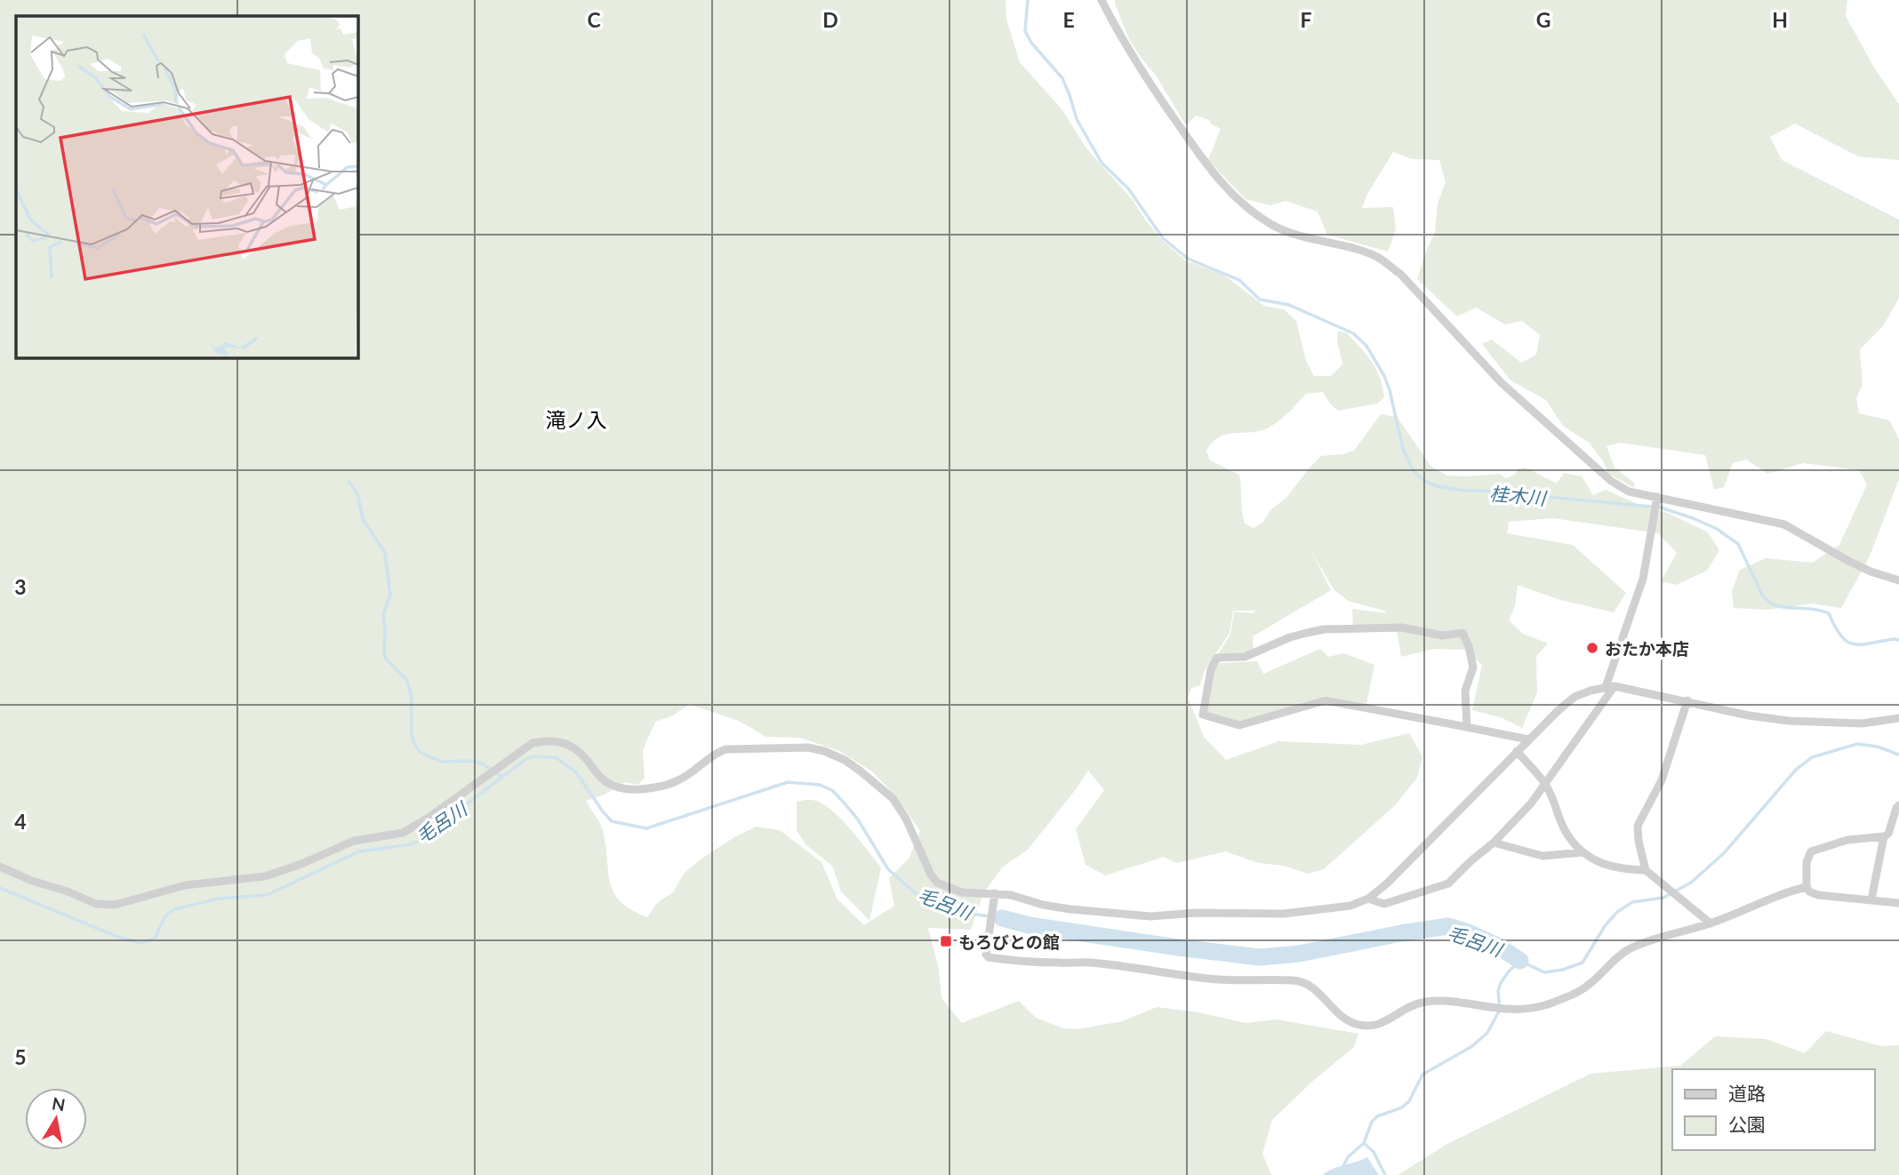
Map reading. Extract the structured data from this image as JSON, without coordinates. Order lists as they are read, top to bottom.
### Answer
{
  "districts": ["滝ノ入"],
  "water": ["桂木川", "毛呂川"],
  "places": {
    "other": ["おたか本店"],
    "transit": ["もろびとの館"]
  },
  "legend": ["道路", "公園"],
  "north": "top",
  "grid": {
    "columns": [
      "C",
      "D",
      "E",
      "F",
      "G",
      "H"
    ],
    "rows": ["3", "4", "5"]
  }
}
